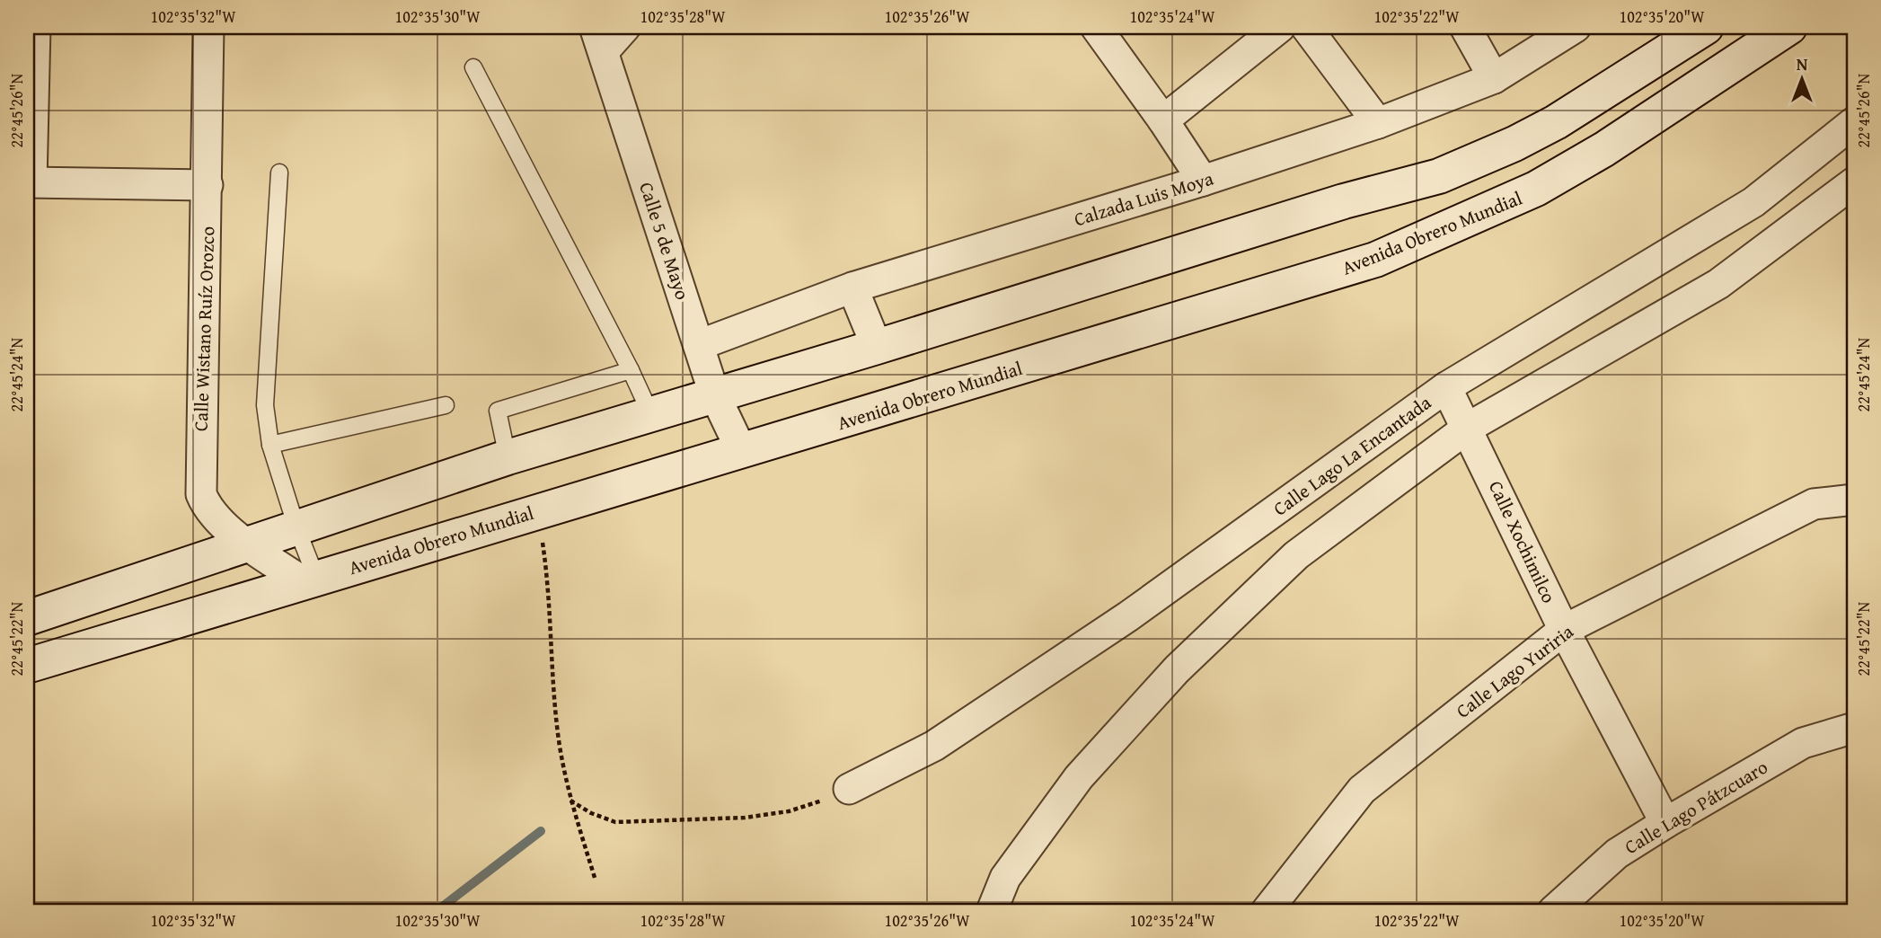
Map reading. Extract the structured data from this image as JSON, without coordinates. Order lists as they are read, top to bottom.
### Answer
{
  "streets": {
    "main road": ["Avenida Obrero Mundial"],
    "street": [
      "Calzada Luis Moya",
      "Calle 5 de Mayo",
      "Calle Wistano Ruíz Orozco",
      "Calle Lago La Encantada",
      "Calle Xochimilco",
      "Calle Lago Yuriria",
      "Calle Lago Pátzcuaro"
    ]
  },
  "crossings": [
    ["Calzada Luis Moya", "Calle 5 de Mayo"],
    ["Avenida Obrero Mundial", "Calle 5 de Mayo"],
    ["Avenida Obrero Mundial", "Calle Wistano Ruíz Orozco"],
    ["Calle Lago La Encantada", "Calle Xochimilco"],
    ["Calle Xochimilco", "Calle Lago Yuriria"],
    ["Calle Xochimilco", "Calle Lago Pátzcuaro"]
  ],
  "north": "top",
  "coordinates": [
    "102°35'32\"W",
    "102°35'30\"W",
    "102°35'28\"W",
    "102°35'26\"W",
    "102°35'24\"W",
    "102°35'22\"W",
    "102°35'20\"W",
    "22°45'26\"N",
    "22°45'24\"N",
    "22°45'22\"N"
  ]
}
